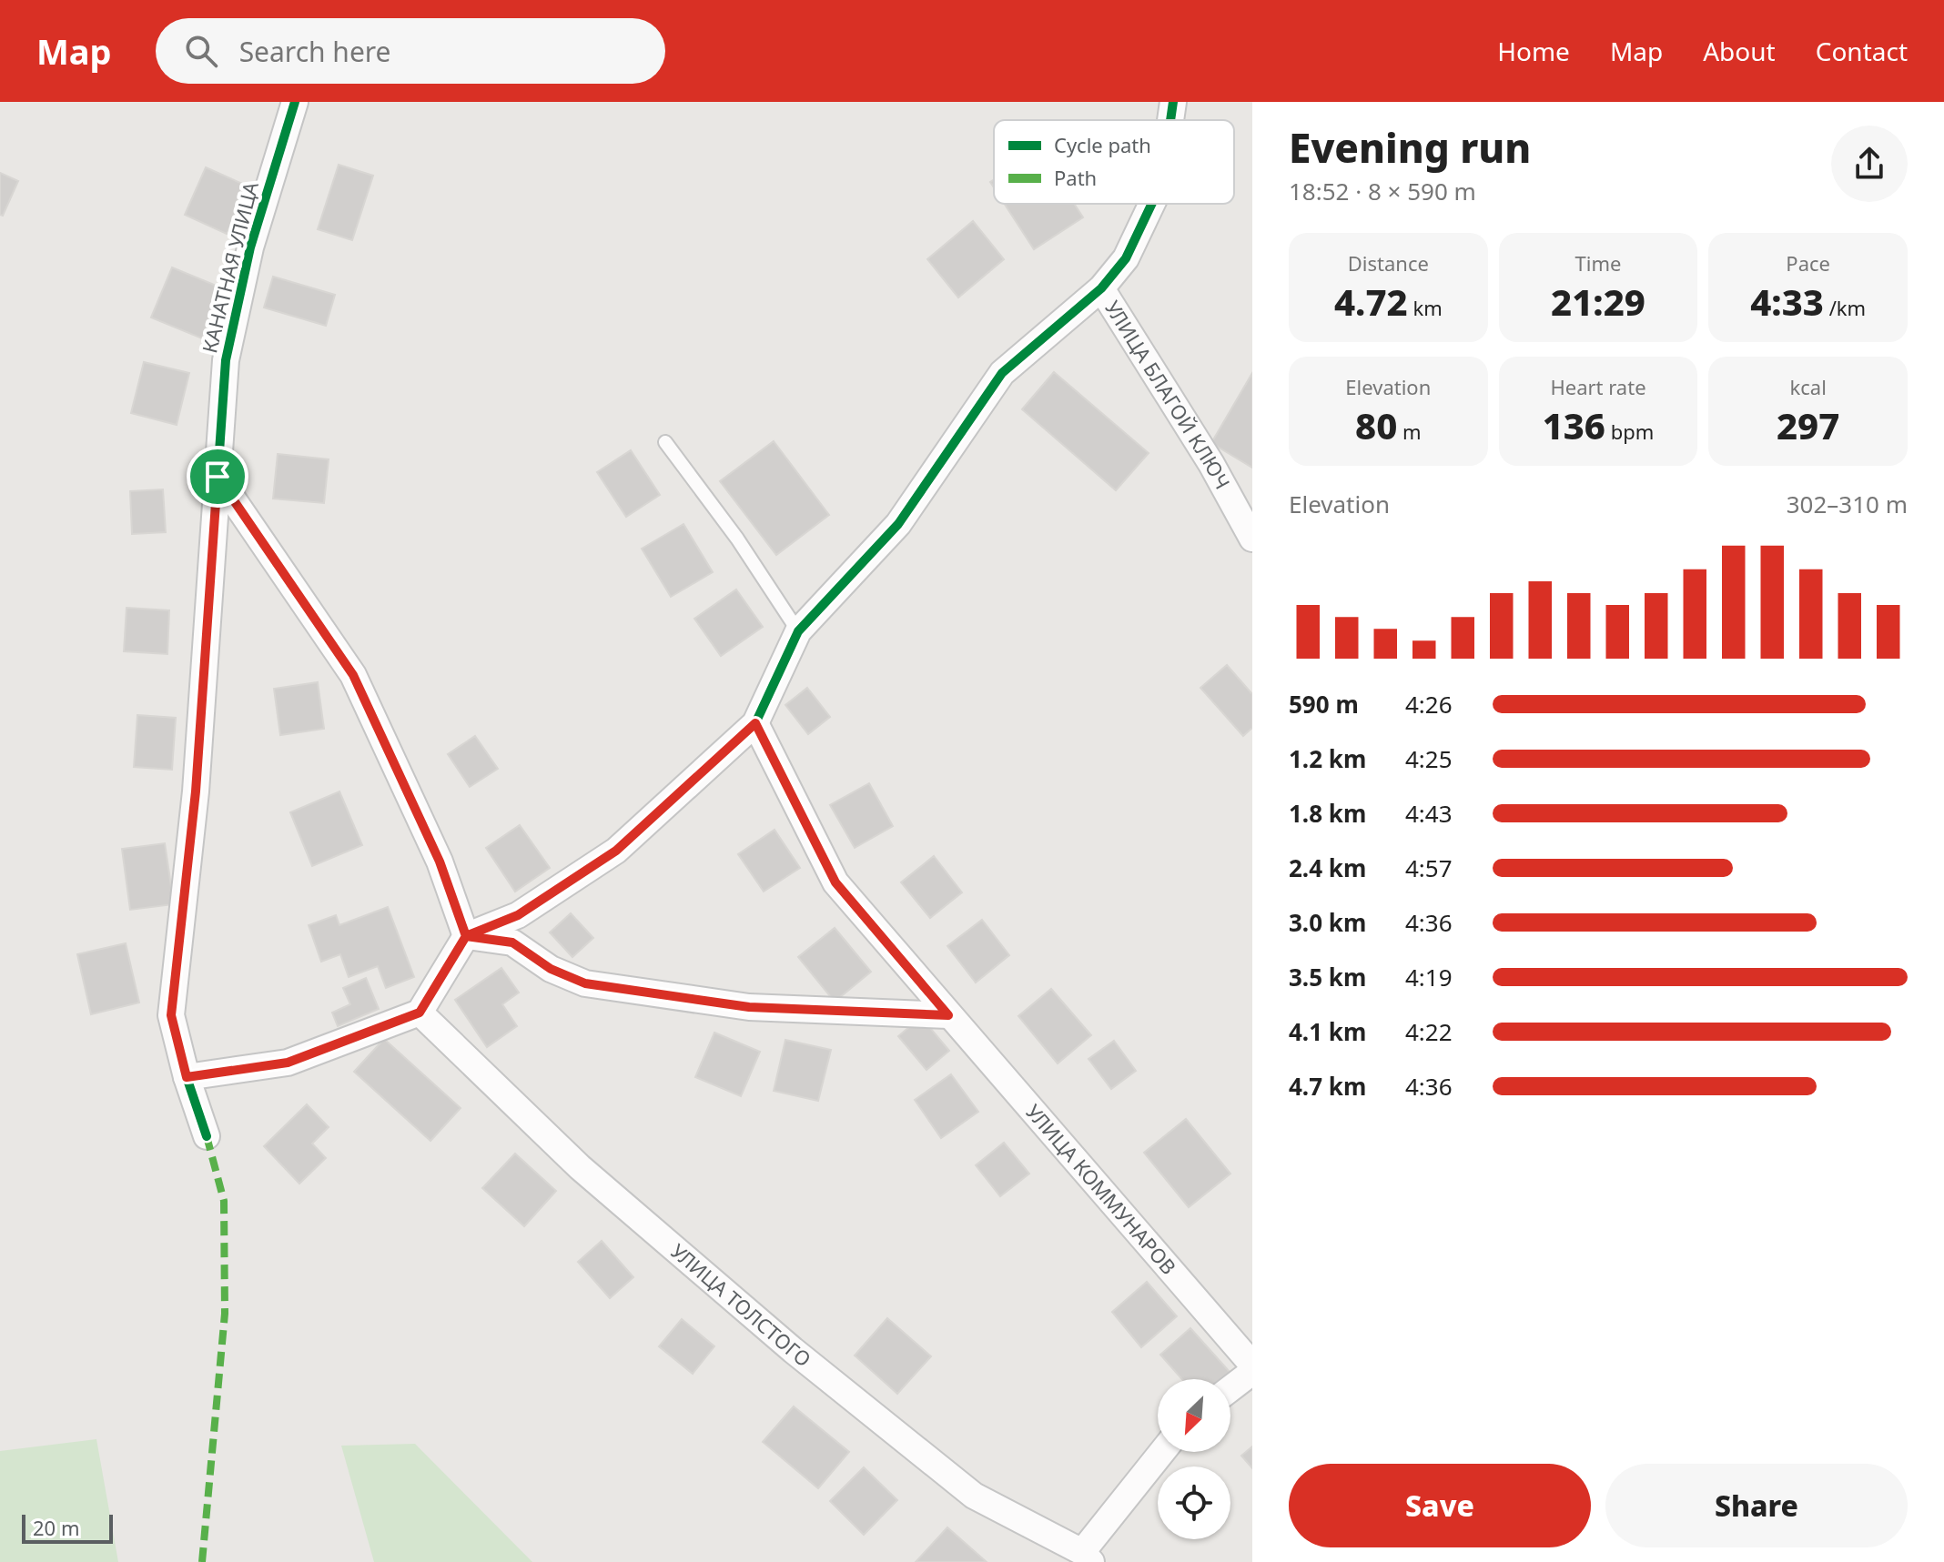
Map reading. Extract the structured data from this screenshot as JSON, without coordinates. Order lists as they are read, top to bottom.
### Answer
{
  "streets": {
    "street": [
      "КАНАТНАЯ УЛИЦА",
      "УЛИЦА БЛАГОЙ КЛЮЧ",
      "УЛИЦА КОММУНАРОВ",
      "УЛИЦА ТОЛСТОГО"
    ]
  },
  "crossings": [
    ["УЛИЦА БЛАГОЙ КЛЮЧ", "УЛИЦА КОММУНАРОВ"]
  ],
  "legend": ["Cycle path", "Path"],
  "scale_bar": "20 m",
  "north": "bottom left",
  "page": {
    "header": "Map",
    "search": "Search here",
    "nav": [
      "Home",
      "Map",
      "About",
      "Contact"
    ],
    "heading": ["Evening run", "18:52 · 8 × 590 m"],
    "stats": [
      ["Distance", "4.72 km"],
      ["Time", "21:29"],
      ["Pace", "4:33 /km"],
      ["Elevation", "80 m"],
      ["Heart rate", "136 bpm"],
      ["kcal", "297"]
    ],
    "chart": ["Elevation", "302–310 m"],
    "list": [
      {
        "name": "590 m",
        "note": "4:26"
      },
      {
        "name": "1.2 km",
        "note": "4:25"
      },
      {
        "name": "1.8 km",
        "note": "4:43"
      },
      {
        "name": "2.4 km",
        "note": "4:57"
      },
      {
        "name": "3.0 km",
        "note": "4:36"
      },
      {
        "name": "3.5 km",
        "note": "4:19"
      },
      {
        "name": "4.1 km",
        "note": "4:22"
      },
      {
        "name": "4.7 km",
        "note": "4:36"
      }
    ],
    "buttons": ["Save", "Share"],
    "scale": "20 m"
  }
}
